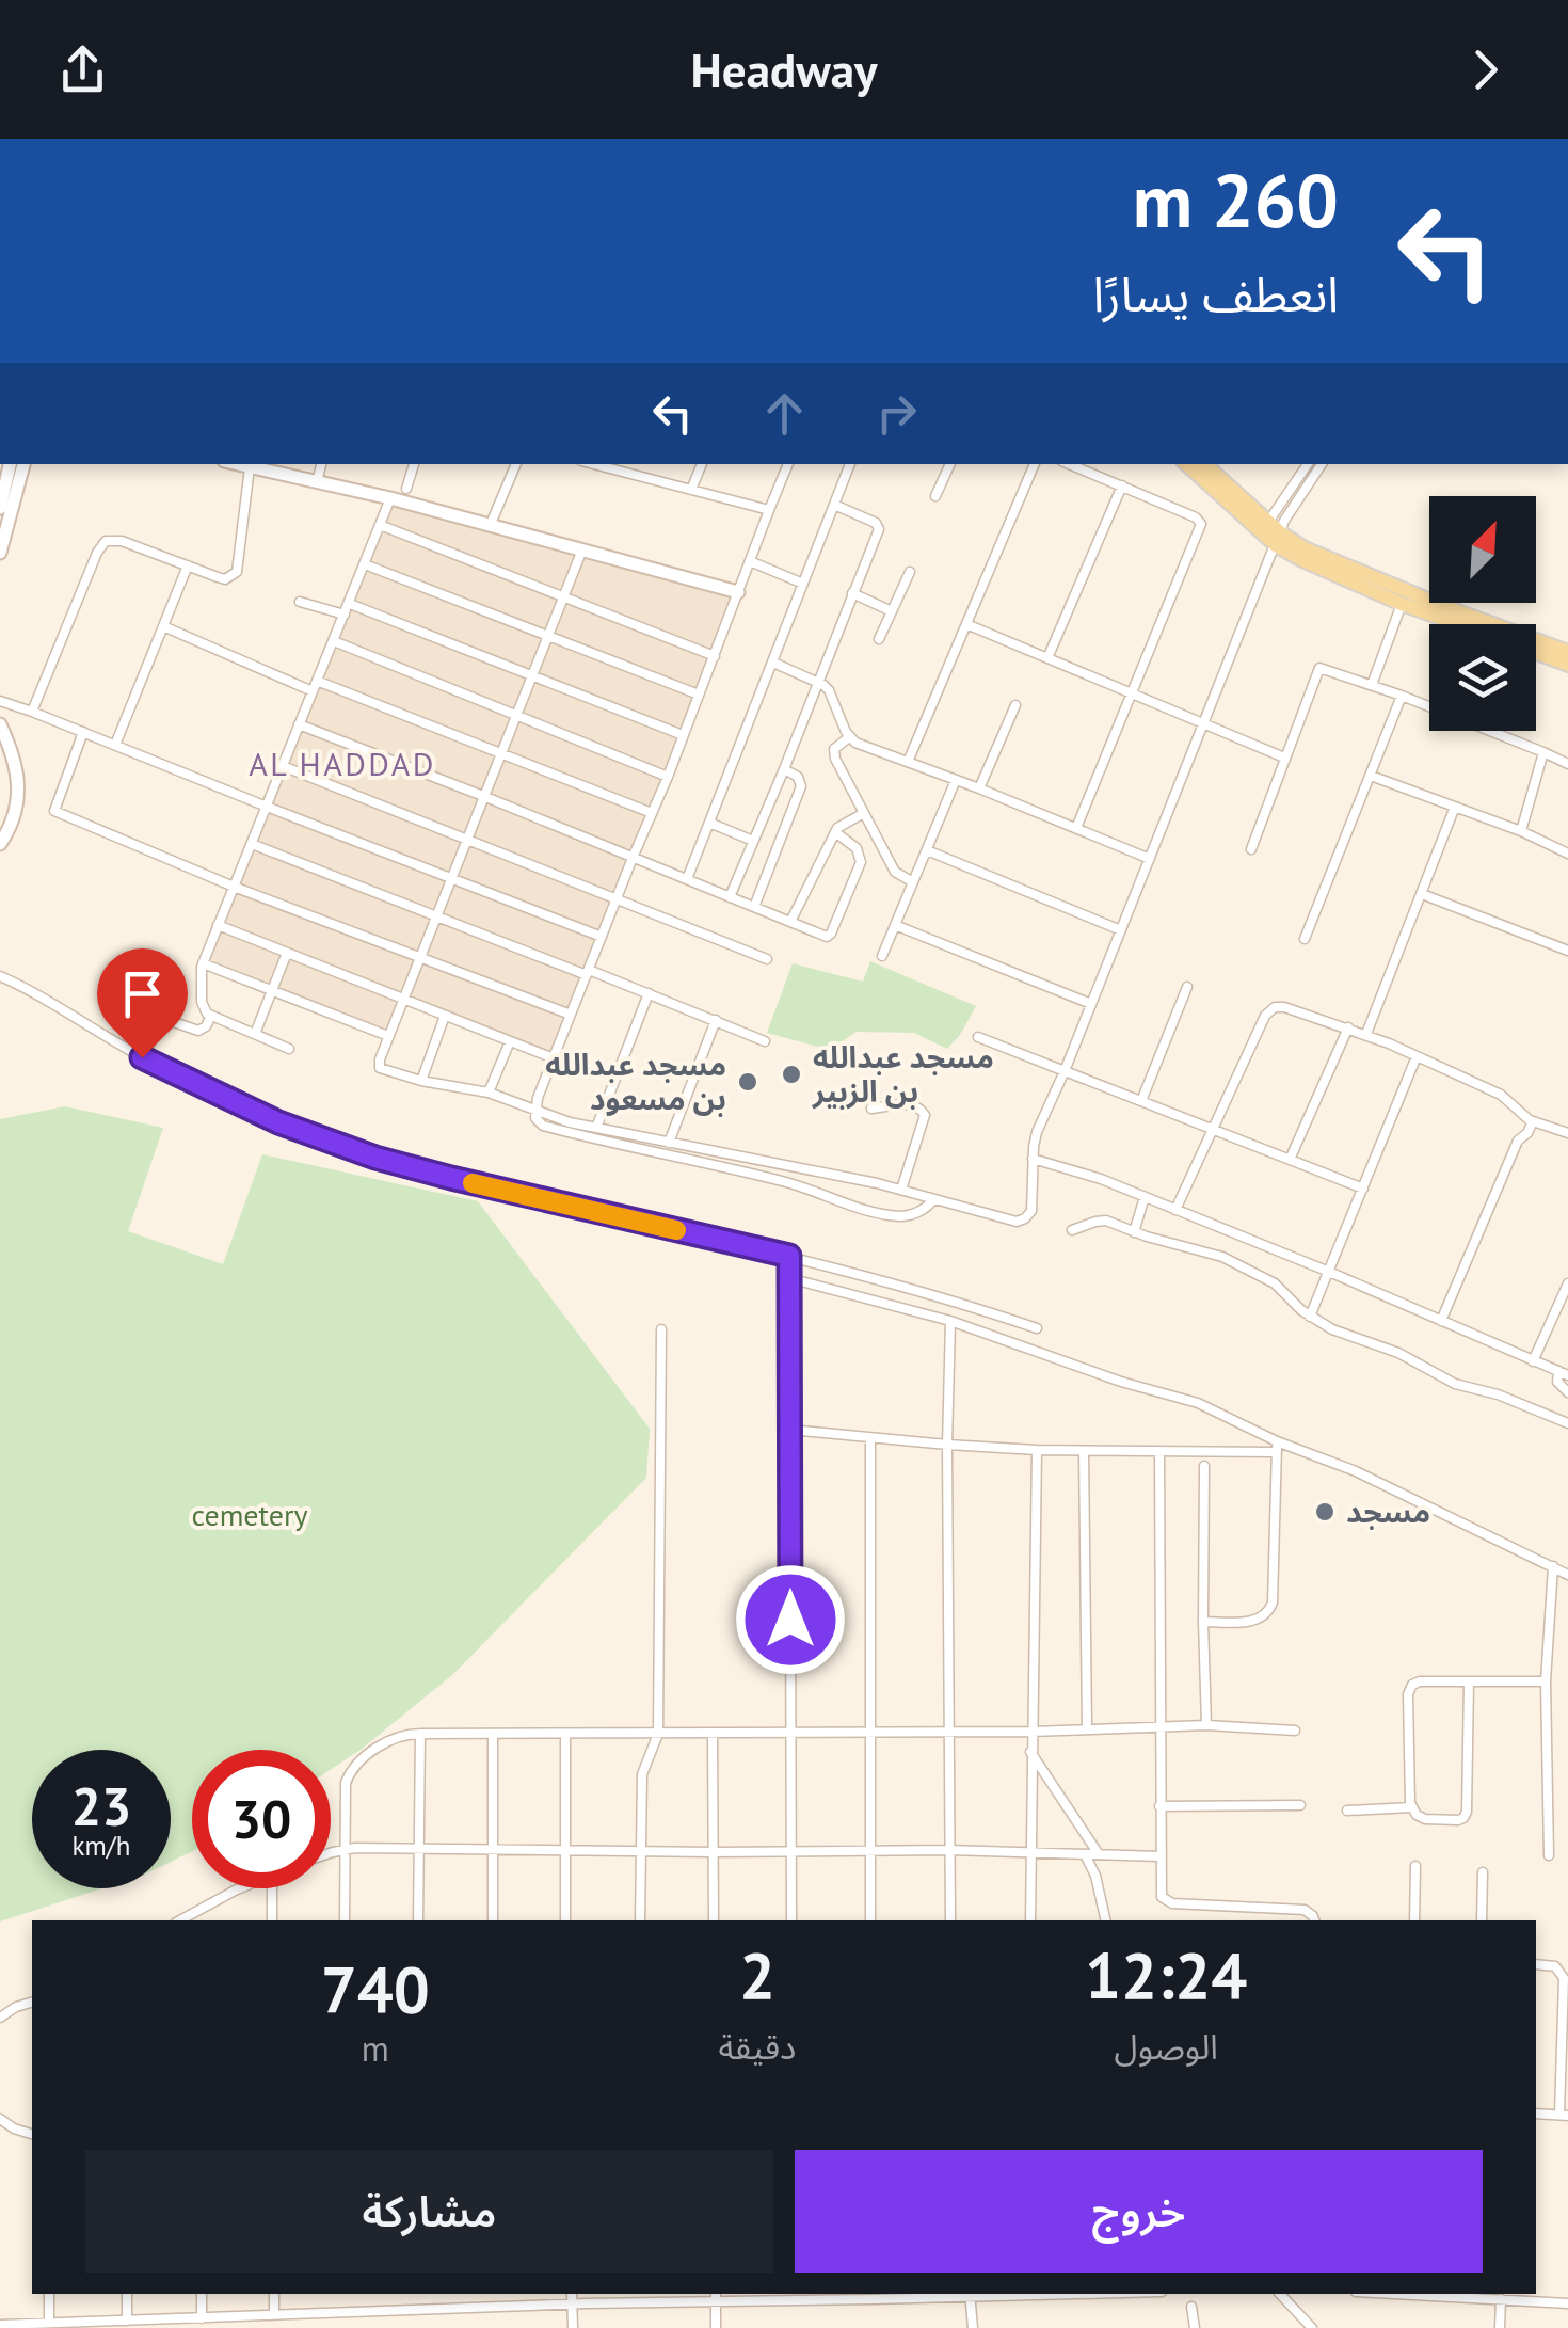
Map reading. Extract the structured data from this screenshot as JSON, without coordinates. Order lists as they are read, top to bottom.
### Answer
{
  "districts": ["AL HADDAD"],
  "parks": ["cemetery"],
  "places": ["مسجد عبدالله بن الزبير", "مسجد عبدالله بن مسعود", "مسجد"],
  "north": "top right",
  "page": {
    "header": "Headway",
    "turn": ["260 m", "انعطف يسارًا"],
    "speed": "23 km/h",
    "limit": "30",
    "eta": [
      "12:24",
      "الوصول",
      "2",
      "دقيقة",
      "740",
      "m"
    ],
    "buttons": ["خروج", "مشاركة"]
  }
}
